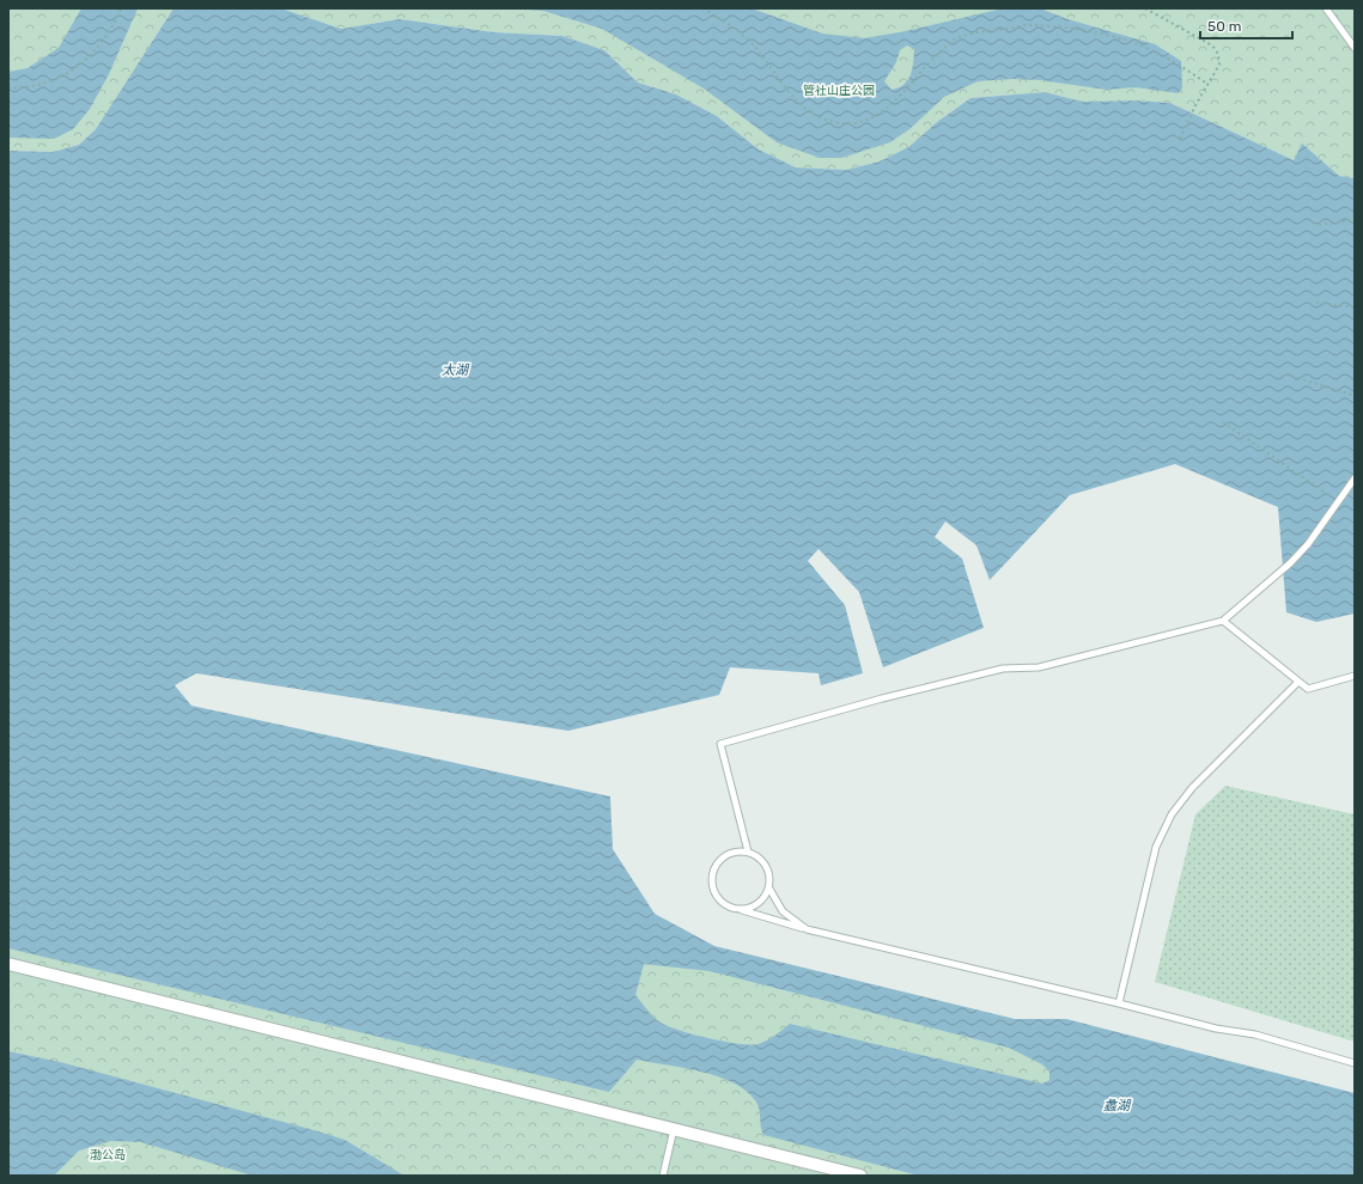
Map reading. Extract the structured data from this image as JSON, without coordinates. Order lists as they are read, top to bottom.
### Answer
{
  "water": ["太湖", "蠡湖"],
  "parks": ["管社山庄公园", "渤公岛"],
  "scale_bar": "50 m"
}
